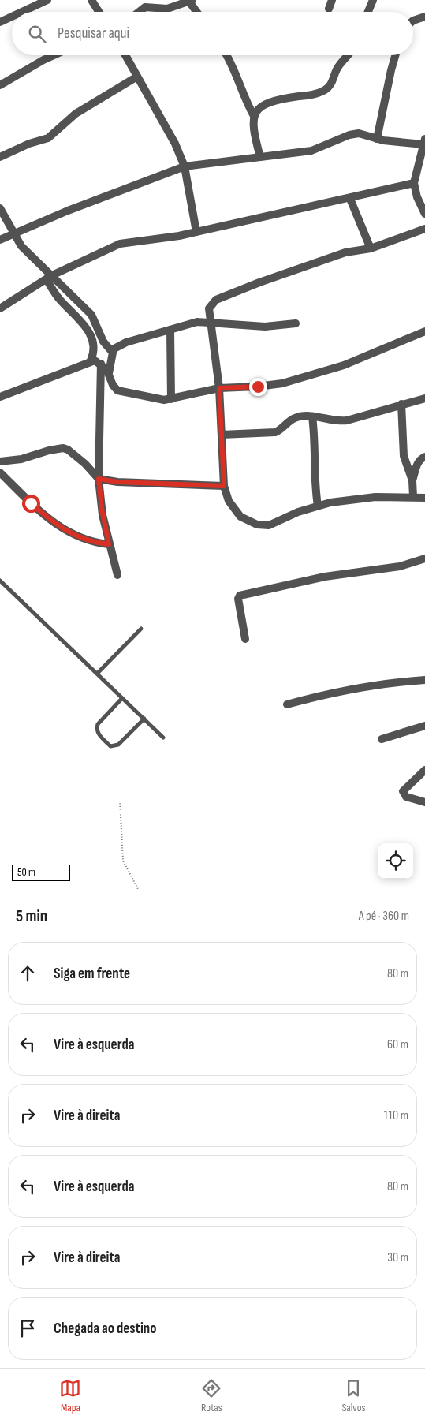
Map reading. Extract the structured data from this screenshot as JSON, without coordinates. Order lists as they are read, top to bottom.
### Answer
{
  "scale_bar": "50 m",
  "page": {
    "search": "Pesquisar aqui",
    "scale": "50 m",
    "heading": ["5 min", "A pé · 360 m"],
    "list": [
      ["Siga em frente", "80 m"],
      ["Vire à esquerda", "60 m"],
      ["Vire à direita", "110 m"],
      ["Vire à esquerda", "80 m"],
      ["Vire à direita", "30 m"],
      "Chegada ao destino"
    ],
    "nav": ["Mapa", "Rotas", "Salvos"]
  }
}
